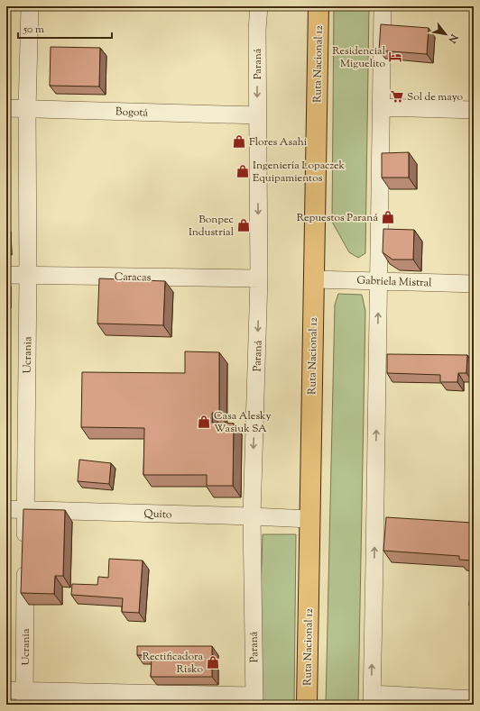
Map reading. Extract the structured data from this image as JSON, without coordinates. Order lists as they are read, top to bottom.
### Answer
{
  "streets": {
    "highway": ["Ruta Nacional 12"],
    "street": [
      "Paraná",
      "Bogotá",
      "Caracas",
      "Gabriela Mistral",
      "Ucrania",
      "Quito"
    ]
  },
  "crossings": [
    ["Paraná", "Bogotá"],
    ["Paraná", "Caracas"],
    ["Paraná", "Quito"],
    ["Ruta Nacional 12", "Gabriela Mistral"],
    ["Ruta Nacional 12", "Quito"],
    ["Bogotá", "Ucrania"],
    ["Caracas", "Ucrania"],
    ["Ucrania", "Quito"]
  ],
  "places": {
    "hotel": ["Residencial Miguelito"],
    "supermarket": ["Sol de mayo"],
    "shop": [
      "Flores Asahi",
      "Ingeniería Lopaczek Equipamientos",
      "Repuestos Paraná",
      "Bonpec Industrial",
      "Casa Alesky Wasiuk SA",
      "Rectificadora Risko"
    ]
  },
  "scale_bar": "50 m",
  "north": "bottom right"
}
